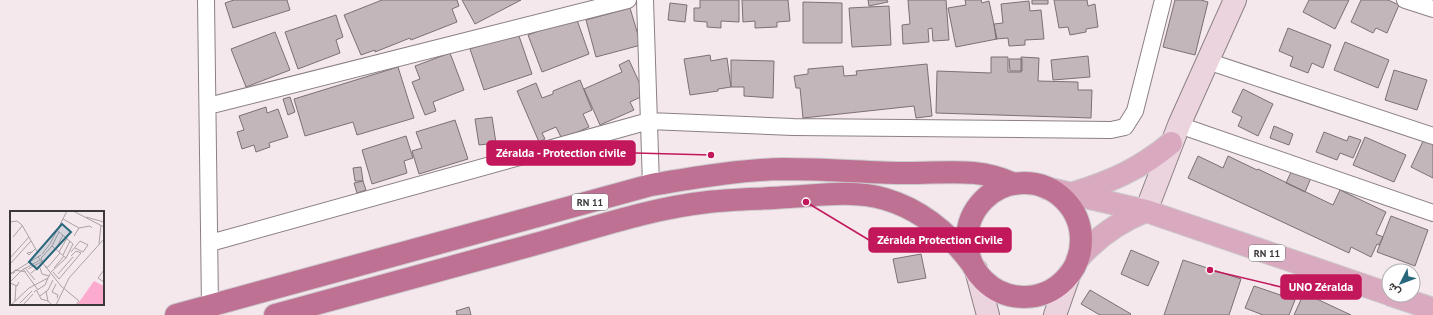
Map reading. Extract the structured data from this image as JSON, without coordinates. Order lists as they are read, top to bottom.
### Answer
{
  "streets": {
    "highway": ["RN 11"]
  },
  "places": ["Zéralda - Protection civile", "Zéralda Protection Civile", "UNO Zéralda"],
  "north": "bottom left"
}
